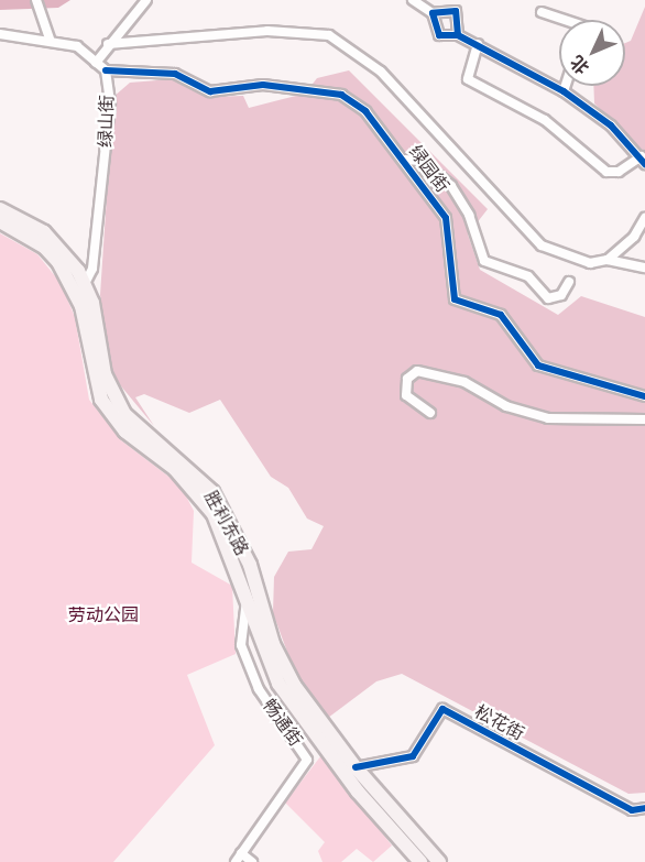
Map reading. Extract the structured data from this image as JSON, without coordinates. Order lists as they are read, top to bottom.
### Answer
{
  "streets": {
    "main road": ["胜利东路"],
    "street": [
      "绿山街",
      "绿园街",
      "畅通街",
      "松花街"
    ]
  },
  "crossings": [
    ["绿山街", "绿园街"],
    ["绿山街", "胜利东路"],
    ["胜利东路", "松花街"]
  ],
  "parks": ["劳动公园"],
  "north": "bottom left"
}
